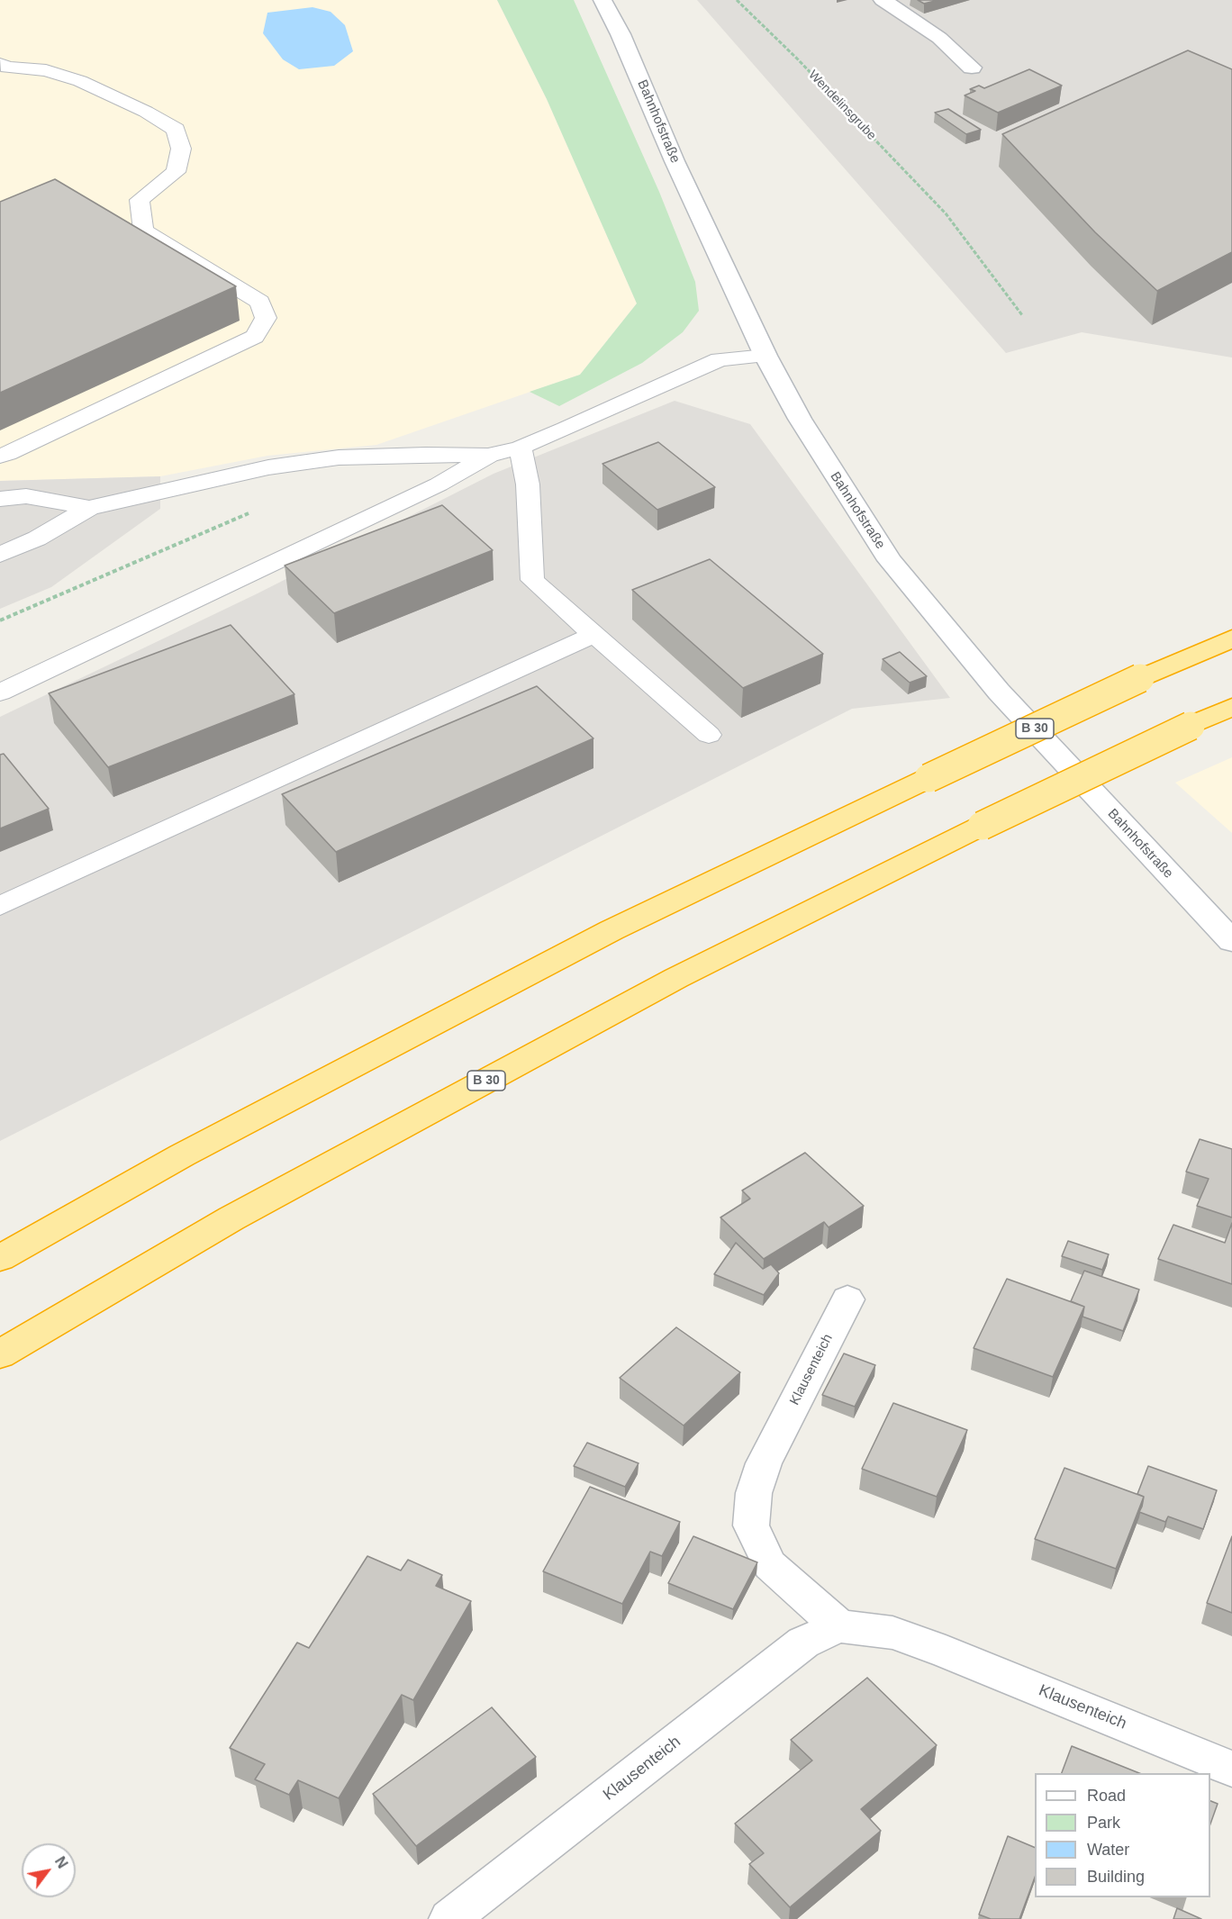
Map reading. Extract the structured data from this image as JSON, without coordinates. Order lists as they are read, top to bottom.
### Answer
{
  "streets": {
    "highway": ["B 30"],
    "main road": ["Bahnhofstraße", "Klausenteich"],
    "path": ["Wendelinsgrube"]
  },
  "legend": [
    "Road",
    "Park",
    "Water",
    "Building"
  ],
  "north": "top right"
}
